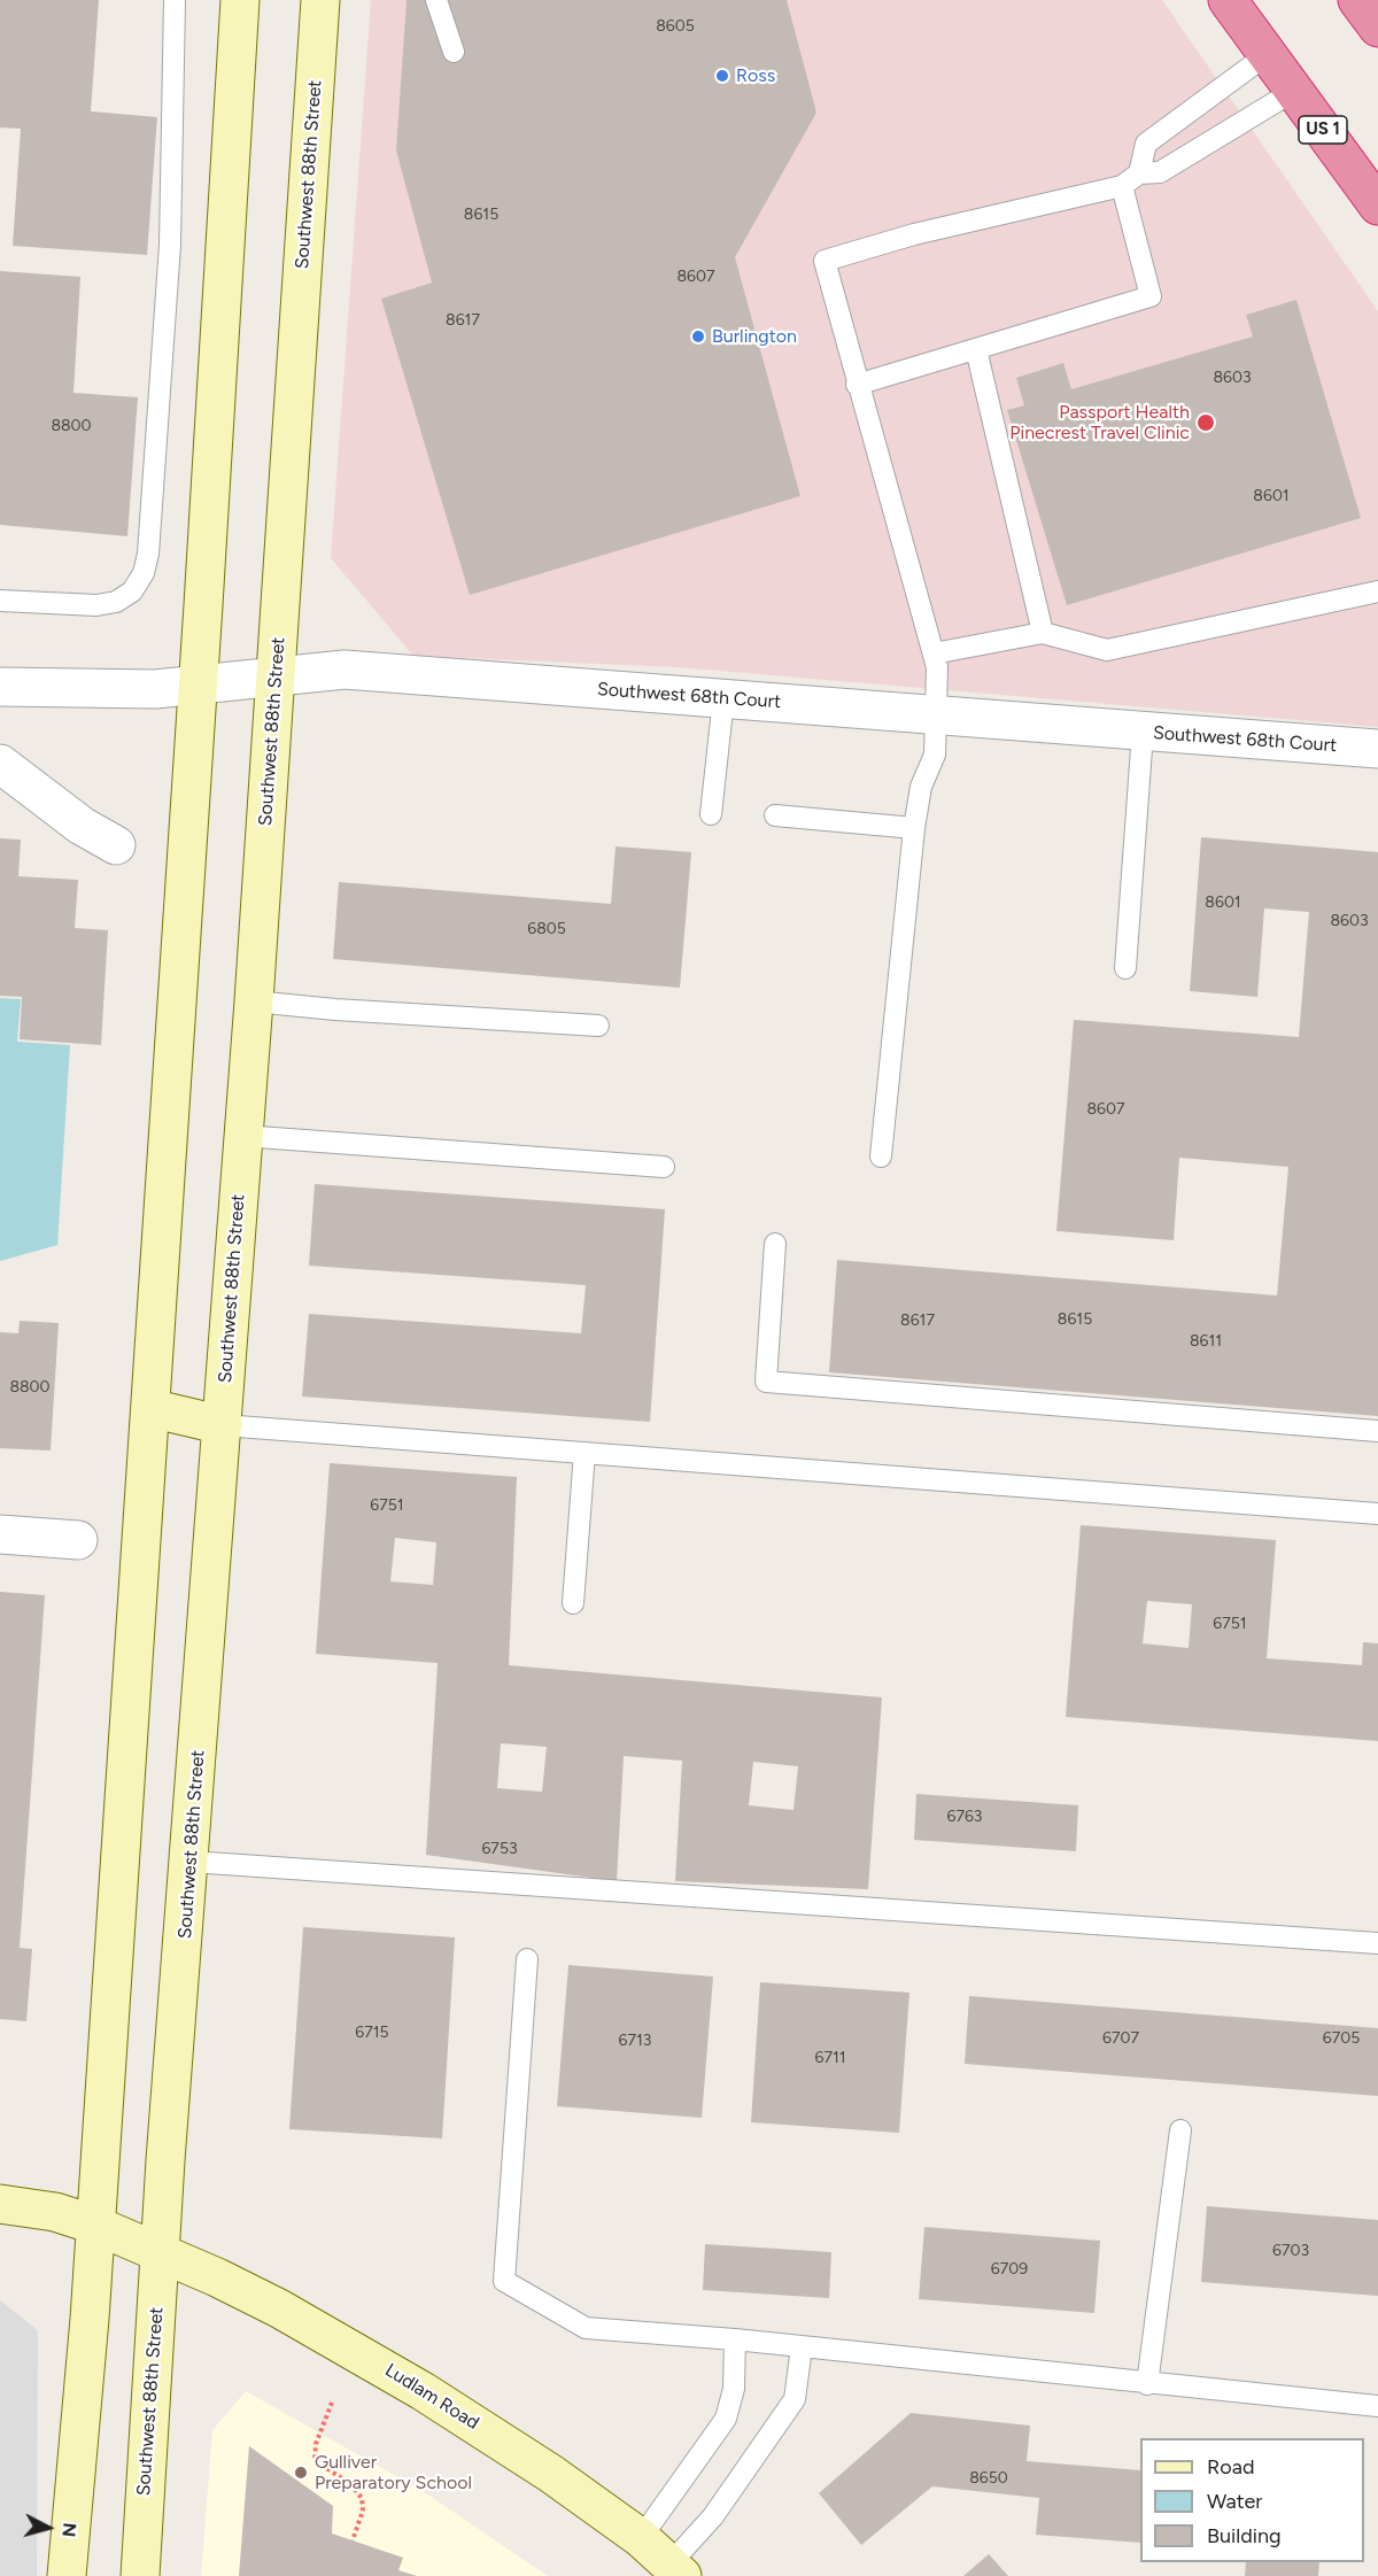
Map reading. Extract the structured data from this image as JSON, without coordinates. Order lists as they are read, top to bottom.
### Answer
{
  "streets": {
    "highway": ["US 1"],
    "street": ["Southwest 88th Street", "Southwest 68th Court", "Ludlam Road"]
  },
  "crossings": [
    ["Southwest 88th Street", "Southwest 68th Court"],
    ["Southwest 88th Street", "Ludlam Road"]
  ],
  "places": [
    "Ross",
    "Burlington",
    "Passport Health Pinecrest Travel Clinic",
    "Gulliver Preparatory School"
  ],
  "house_numbers": [
    "8605",
    "8615",
    "8607",
    "8617",
    "8603",
    "8800",
    "8601",
    "8601",
    "8603",
    "6805",
    "8607",
    "8615",
    "8617",
    "8611",
    "8800",
    "6751",
    "6751",
    "6763",
    "6753",
    "6715",
    "6707",
    "6705",
    "6713",
    "6711",
    "6703",
    "6709",
    "8650"
  ],
  "legend": ["Road", "Water", "Building"],
  "north": "right"
}
